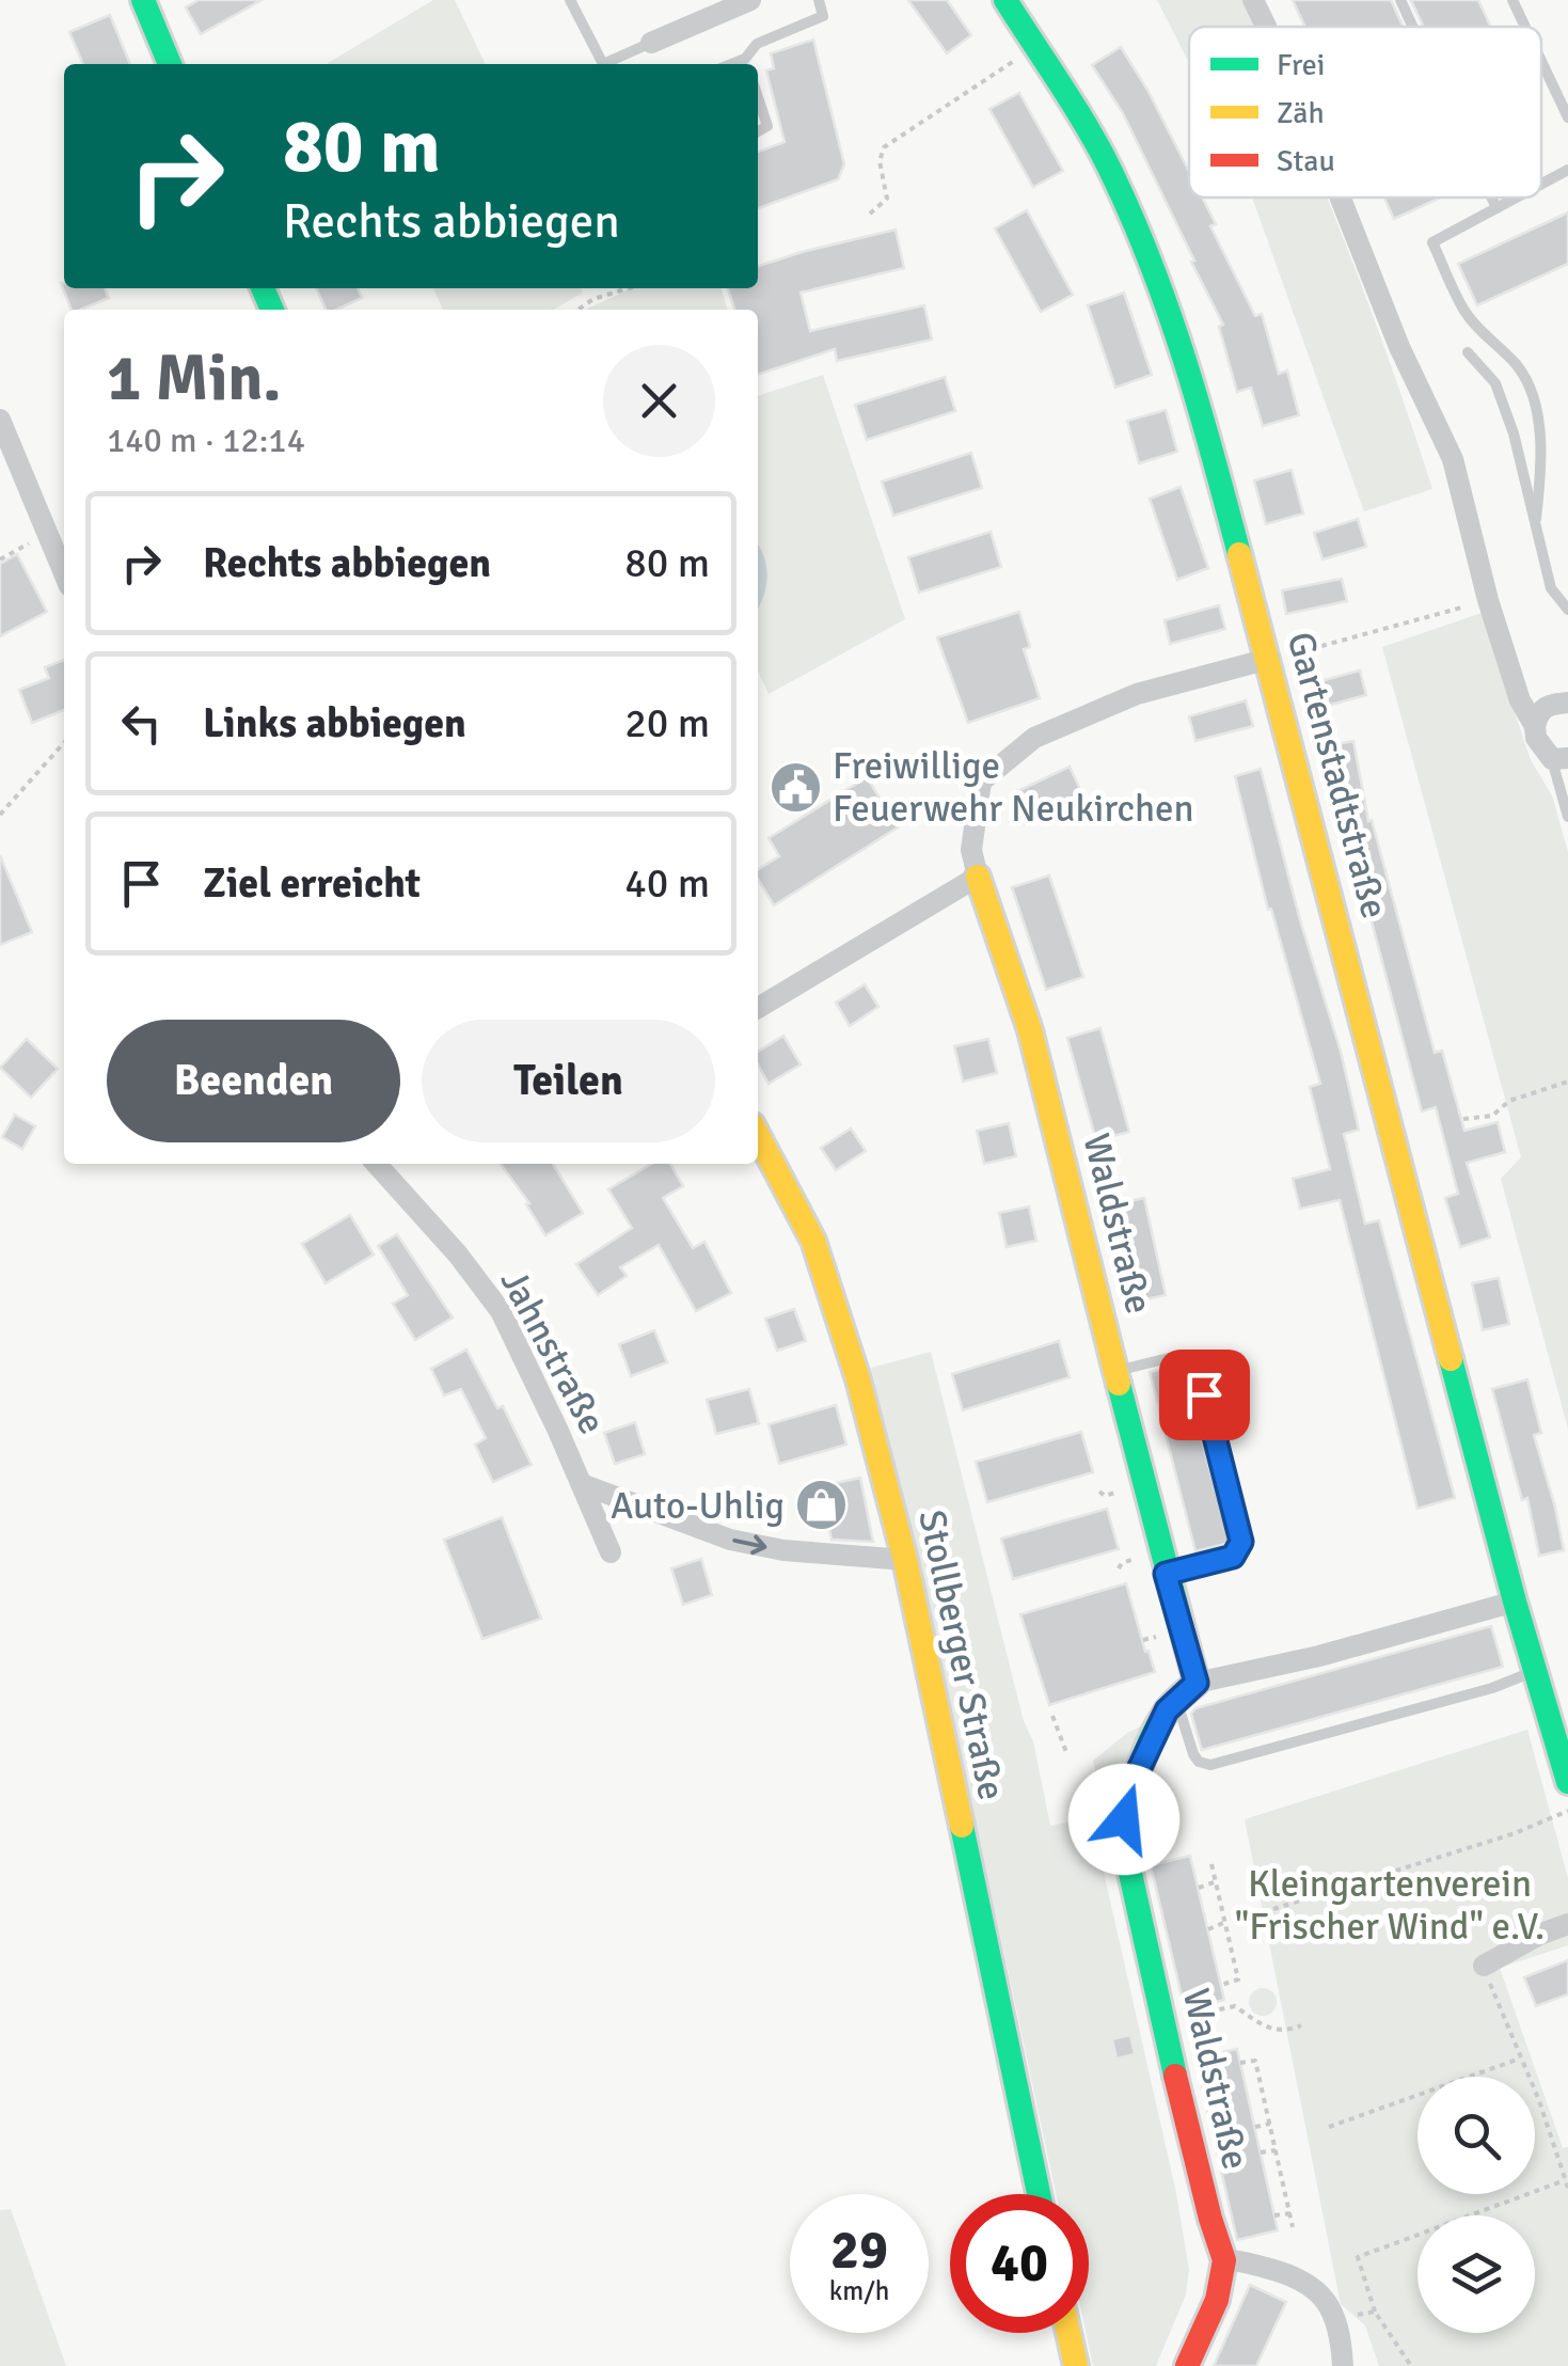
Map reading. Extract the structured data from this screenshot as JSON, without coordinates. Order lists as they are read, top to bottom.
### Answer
{
  "streets": {
    "street": [
      "Gartenstadtstraße",
      "Waldstraße",
      "Jahnstraße",
      "Stollberger Straße"
    ]
  },
  "crossings": [
    ["Jahnstraße", "Stollberger Straße"]
  ],
  "one_way": ["Jahnstraße"],
  "parks": ["Kleingartenverein \"Frischer Wind\" e.V."],
  "places": {
    "public building": ["Freiwillige Feuerwehr Neukirchen"],
    "shop": ["Auto-Uhlig"]
  },
  "legend": ["Frei", "Zäh", "Stau"],
  "page": {
    "turn": ["80 m", "Rechts abbiegen"],
    "heading": ["1 Min.", "140 m · 12:14"],
    "list": [
      {
        "name": "Rechts abbiegen",
        "value": "80 m"
      },
      {
        "name": "Links abbiegen",
        "value": "20 m"
      },
      {
        "name": "Ziel erreicht",
        "value": "40 m"
      }
    ],
    "buttons": ["Beenden", "Teilen"],
    "speed": "29 km/h",
    "limit": "40"
  }
}
